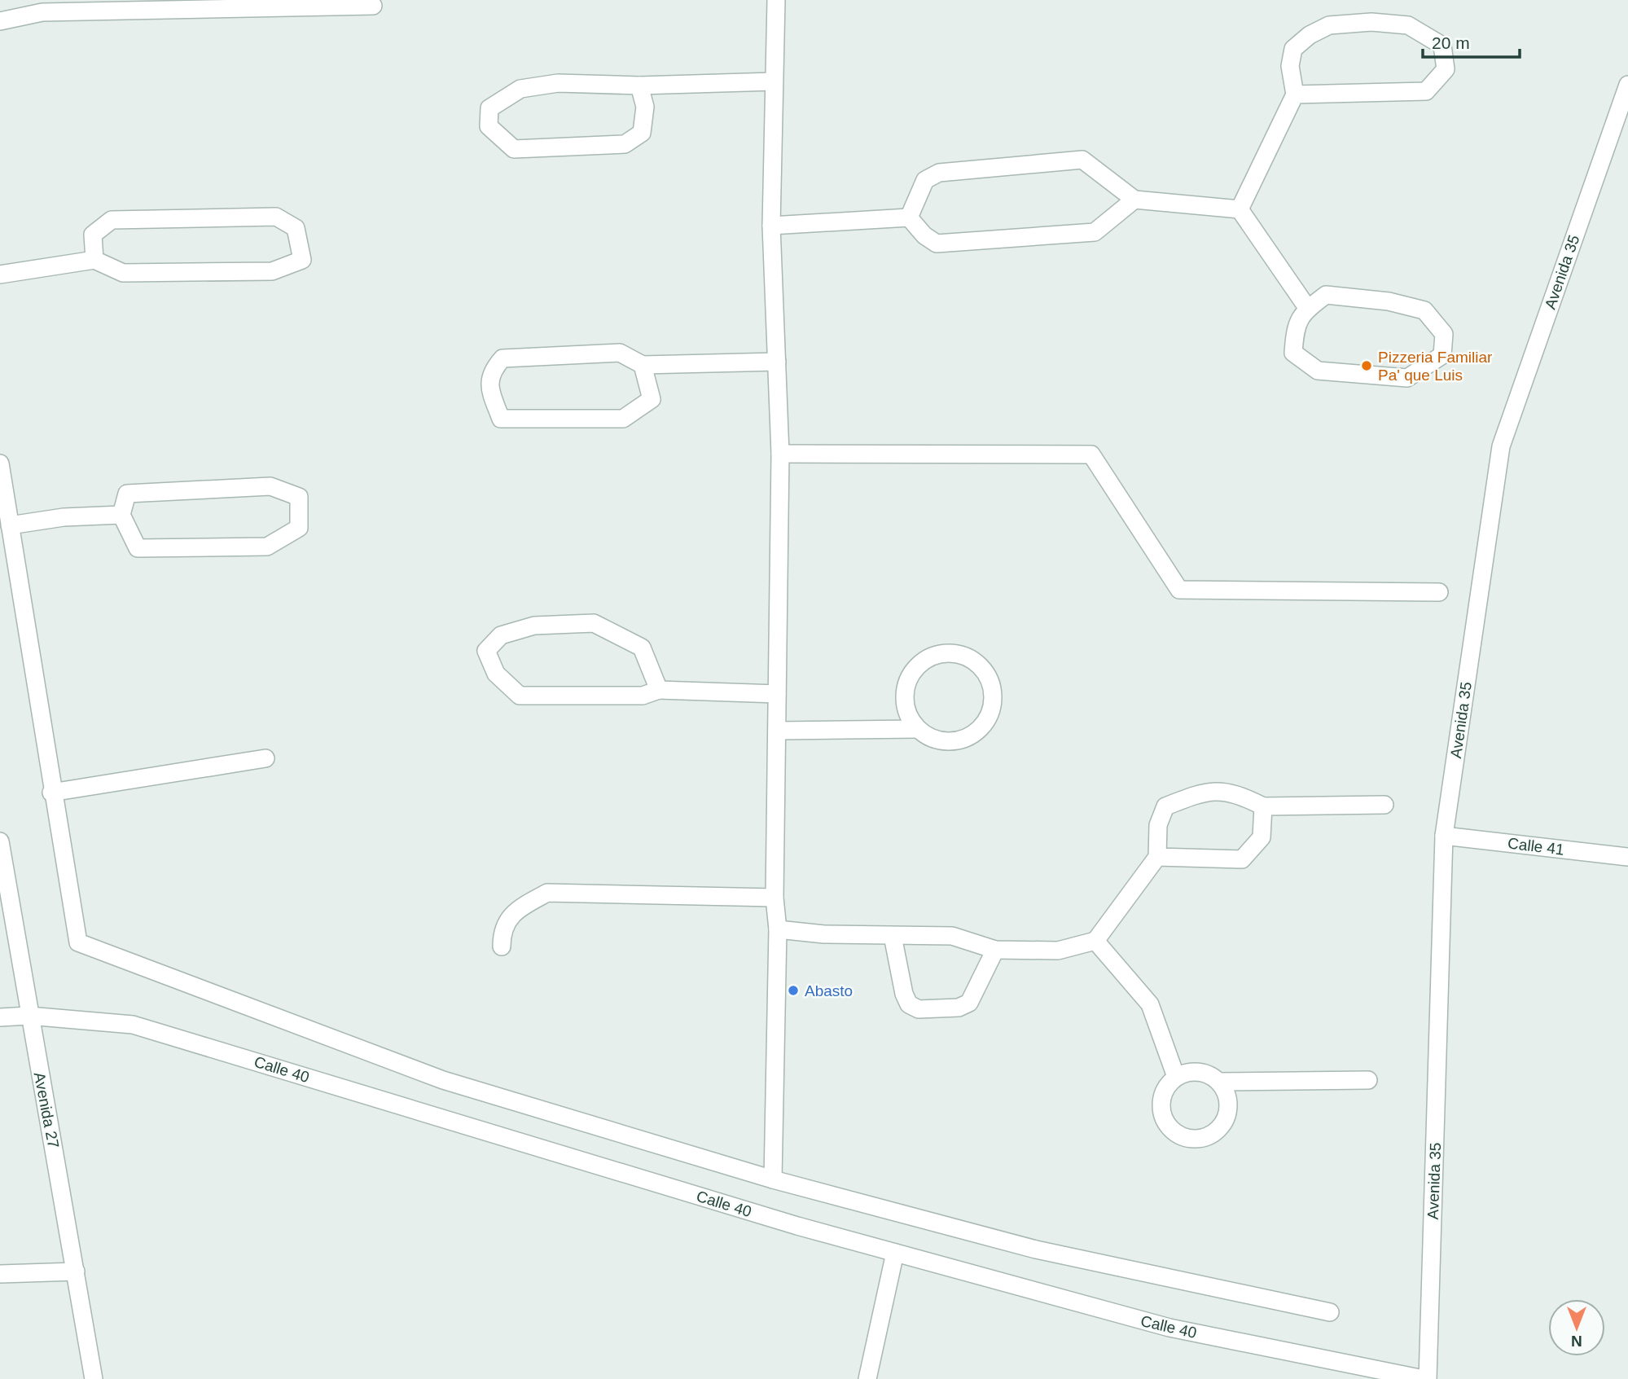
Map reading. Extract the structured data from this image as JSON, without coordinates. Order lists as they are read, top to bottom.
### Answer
{
  "streets": {
    "street": [
      "Avenida 35",
      "Calle 41",
      "Calle 40",
      "Avenida 27"
    ]
  },
  "crossings": [
    ["Avenida 35", "Calle 41"],
    ["Avenida 35", "Calle 40"],
    ["Calle 40", "Avenida 27"]
  ],
  "places": ["Pizzeria Familiar Pa' que Luis", "Abasto"],
  "scale_bar": "20 m",
  "north": "bottom"
}
